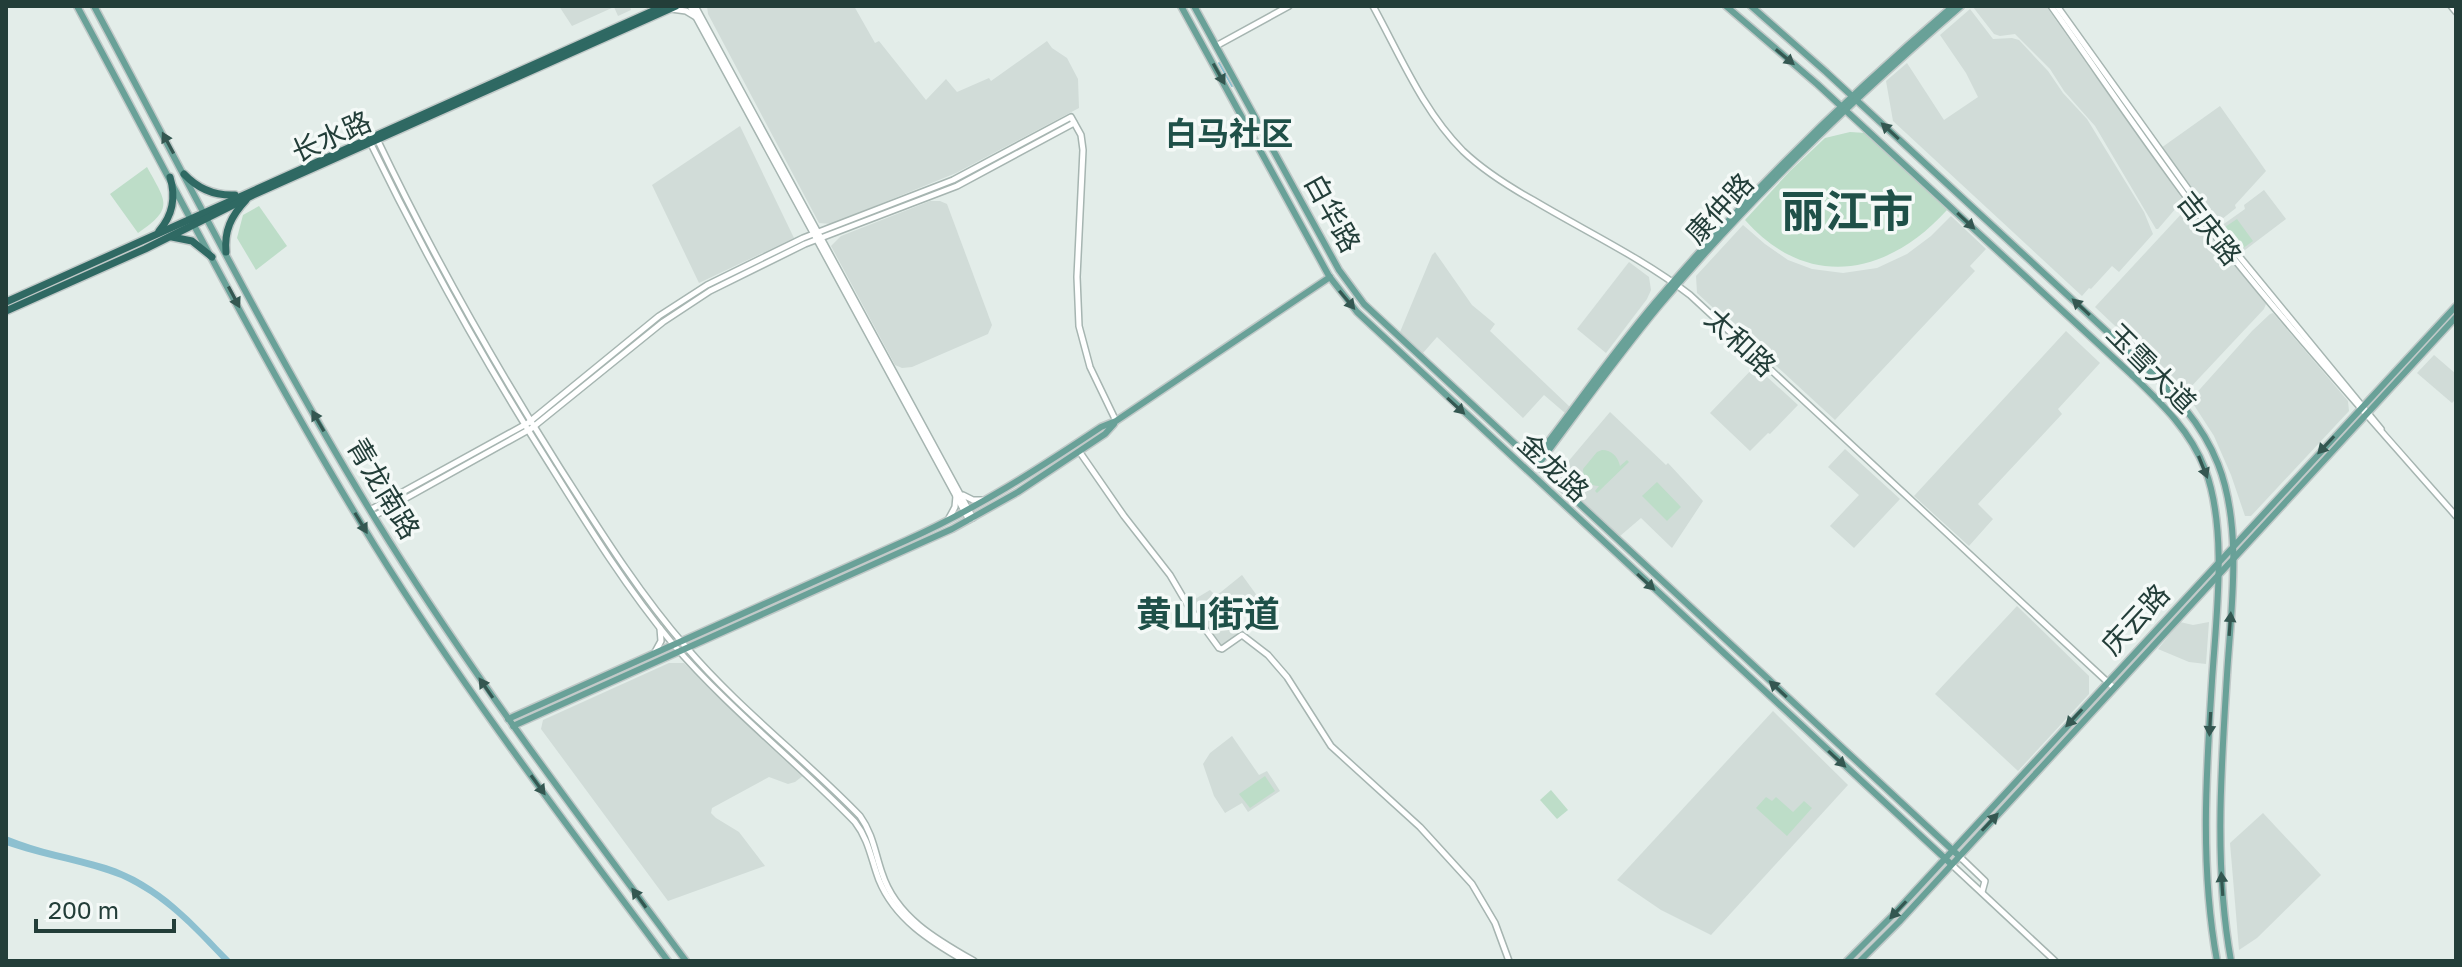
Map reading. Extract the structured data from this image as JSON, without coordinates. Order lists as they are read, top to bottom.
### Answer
{
  "streets": {
    "highway": ["长水路"],
    "main road": [
      "康仲路",
      "白华路",
      "玉雪大道",
      "金龙路",
      "青龙南路",
      "庆云路"
    ],
    "street": ["吉庆路", "太和路"]
  },
  "crossings": [
    ["长水路", "青龙南路"],
    ["康仲路", "太和路"],
    ["康仲路", "玉雪大道"],
    ["康仲路", "金龙路"],
    ["白华路", "金龙路"],
    ["吉庆路", "庆云路"],
    ["太和路", "庆云路"],
    ["玉雪大道", "庆云路"],
    ["金龙路", "庆云路"]
  ],
  "districts": ["白马社区", "丽江市", "黄山街道"],
  "scale_bar": "200 m"
}
